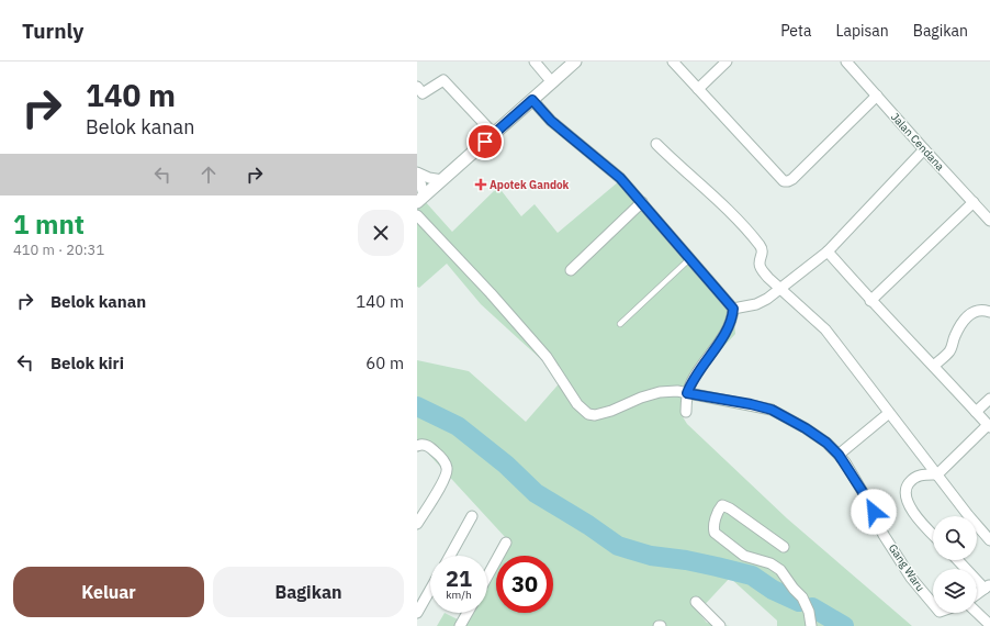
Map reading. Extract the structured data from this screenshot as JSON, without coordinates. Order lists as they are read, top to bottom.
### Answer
{
  "streets": {
    "street": ["Jalan Cendana", "Gang Waru"]
  },
  "places": {
    "health": ["Apotek Gandok"]
  },
  "page": {
    "header": "Turnly",
    "nav": ["Peta", "Lapisan", "Bagikan"],
    "turn": ["140 m", "Belok kanan"],
    "heading": ["1 mnt", "410 m · 20:31"],
    "list": [
      {
        "name": "Belok kanan",
        "value": "140 m"
      },
      {
        "name": "Belok kiri",
        "value": "60 m"
      }
    ],
    "speed": "21 km/h",
    "limit": "30",
    "buttons": ["Keluar", "Bagikan"]
  }
}
